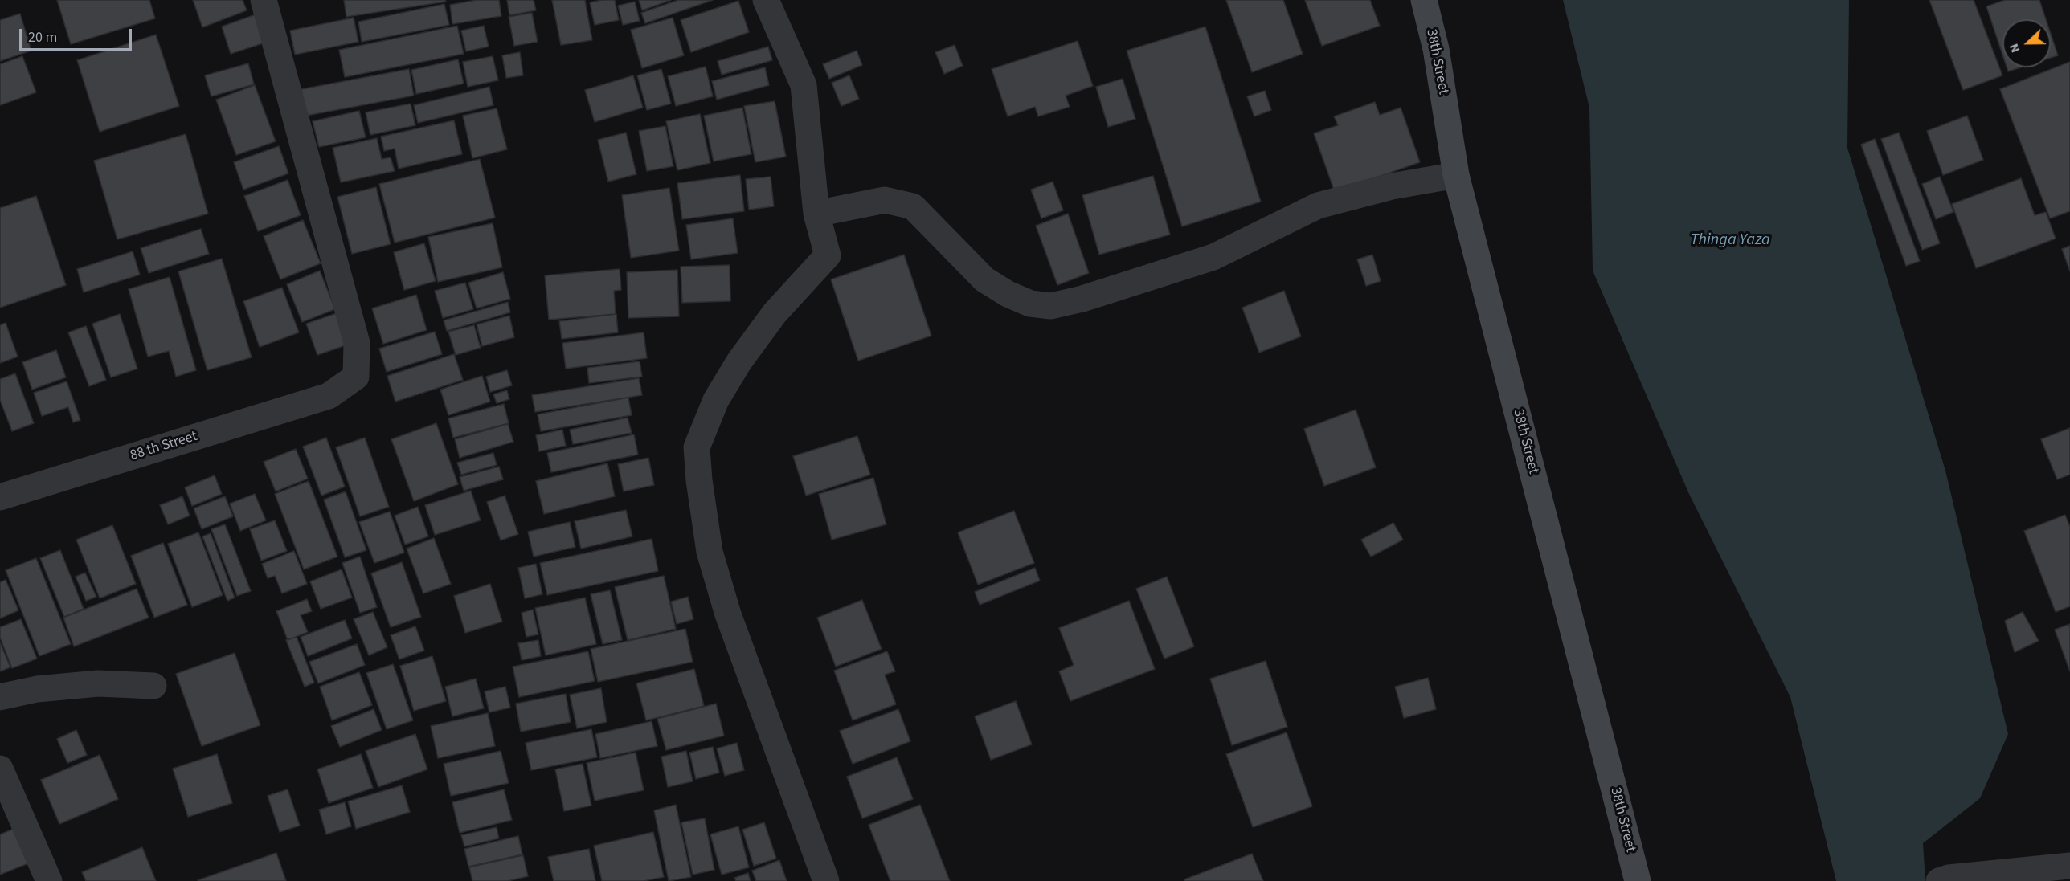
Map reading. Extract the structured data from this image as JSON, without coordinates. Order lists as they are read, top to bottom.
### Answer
{
  "streets": {
    "main road": ["38th Street"],
    "street": ["88 th Street"]
  },
  "water": ["Thinga Yaza"],
  "scale_bar": "20 m",
  "north": "left"
}
